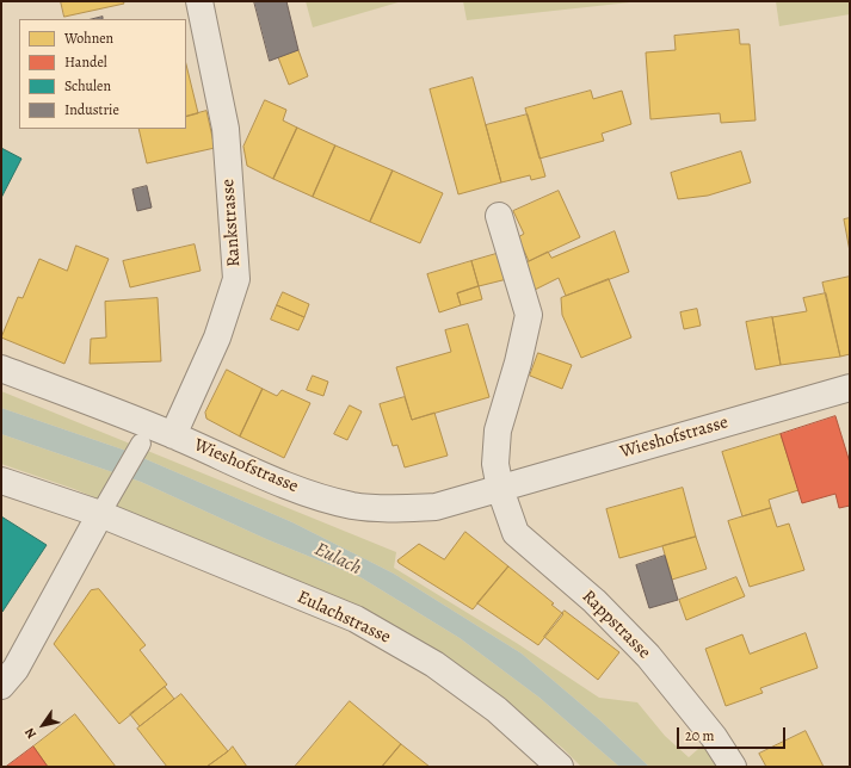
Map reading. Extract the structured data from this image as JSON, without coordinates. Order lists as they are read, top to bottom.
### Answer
{
  "streets": {
    "street": [
      "Rankstrasse",
      "Wieshofstrasse",
      "Eulachstrasse",
      "Rappstrasse"
    ]
  },
  "crossings": [
    ["Rankstrasse", "Wieshofstrasse"],
    ["Wieshofstrasse", "Rappstrasse"]
  ],
  "water": ["Eulach"],
  "legend": [
    "Wohnen",
    "Handel",
    "Schulen",
    "Industrie"
  ],
  "scale_bar": "20 m",
  "north": "bottom left"
}
